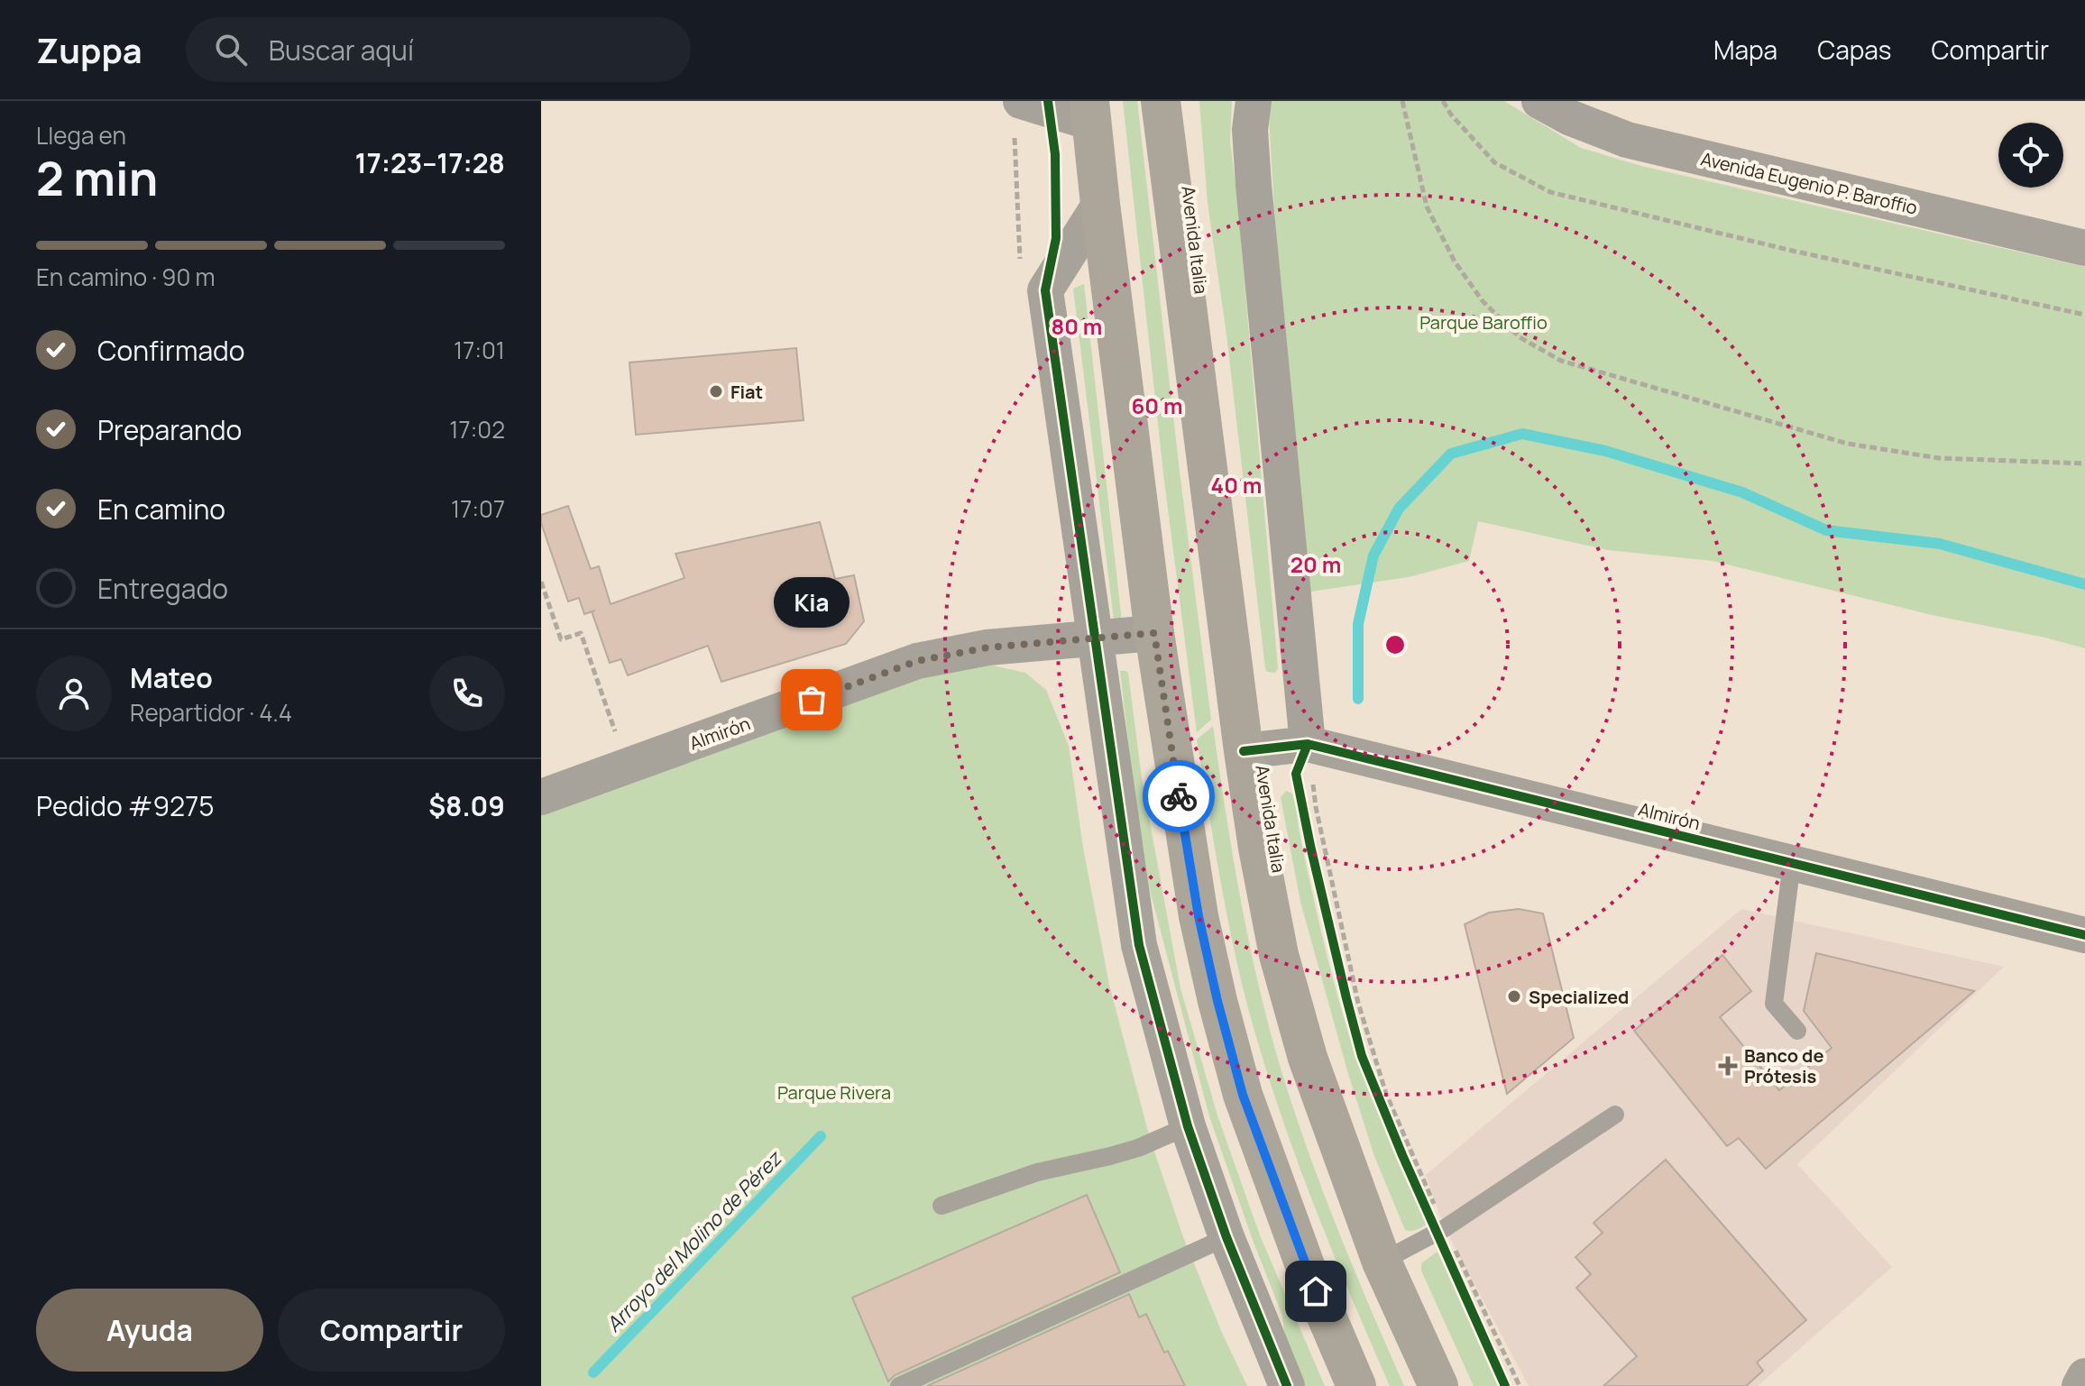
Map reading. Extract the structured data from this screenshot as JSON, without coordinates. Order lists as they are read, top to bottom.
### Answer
{
  "streets": {
    "main road": ["Avenida Italia"],
    "street": ["Avenida Eugenio P. Baroffio", "Almirón"]
  },
  "crossings": [
    ["Avenida Italia", "Almirón"]
  ],
  "water": ["Arroyo del Molino de Pérez"],
  "parks": ["Parque Baroffio", "Parque Rivera"],
  "places": {
    "other": ["Fiat", "Kia", "Specialized"],
    "health": ["Banco de Prótesis"]
  },
  "page": {
    "header": "Zuppa",
    "search": "Buscar aquí",
    "nav": ["Mapa", "Capas", "Compartir"],
    "heading": ["2 min", "Llega en", "17:23–17:28"],
    "panel": [
      "Mateo",
      "Repartidor · 4.4",
      "Pedido #9275",
      "$8.09"
    ],
    "bar": "En camino · 90 m",
    "list": [
      ["Confirmado", "17:01"],
      ["Preparando", "17:02"],
      ["En camino", "17:07"],
      "Entregado"
    ],
    "bubble": "Kia",
    "buttons": ["Ayuda", "Compartir"]
  },
  "rings": [
    "80 m",
    "60 m",
    "40 m",
    "20 m"
  ]
}
